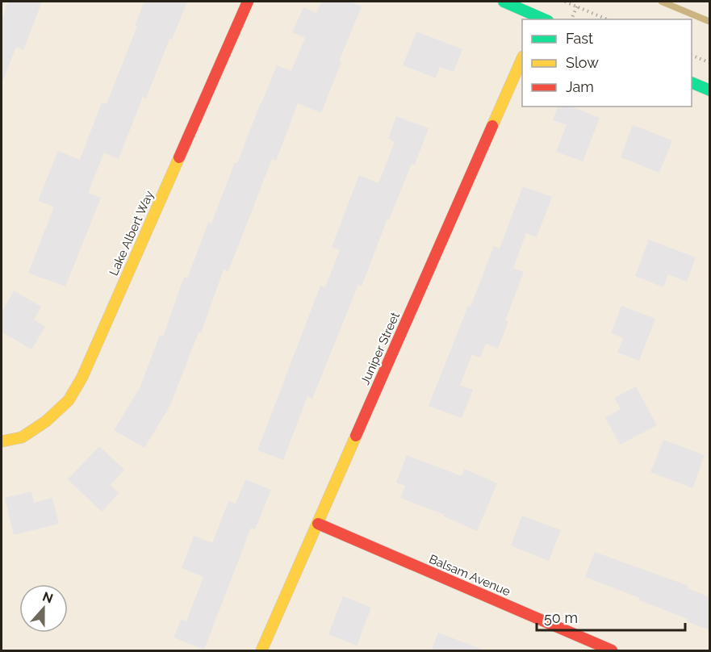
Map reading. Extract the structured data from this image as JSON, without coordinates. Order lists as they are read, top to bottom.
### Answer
{
  "streets": {
    "street": ["Lake Albert Way", "Juniper Street", "Balsam Avenue"]
  },
  "crossings": [
    ["Juniper Street", "Balsam Avenue"]
  ],
  "legend": ["Fast", "Slow", "Jam"],
  "scale_bar": "50 m",
  "north": "top"
}
